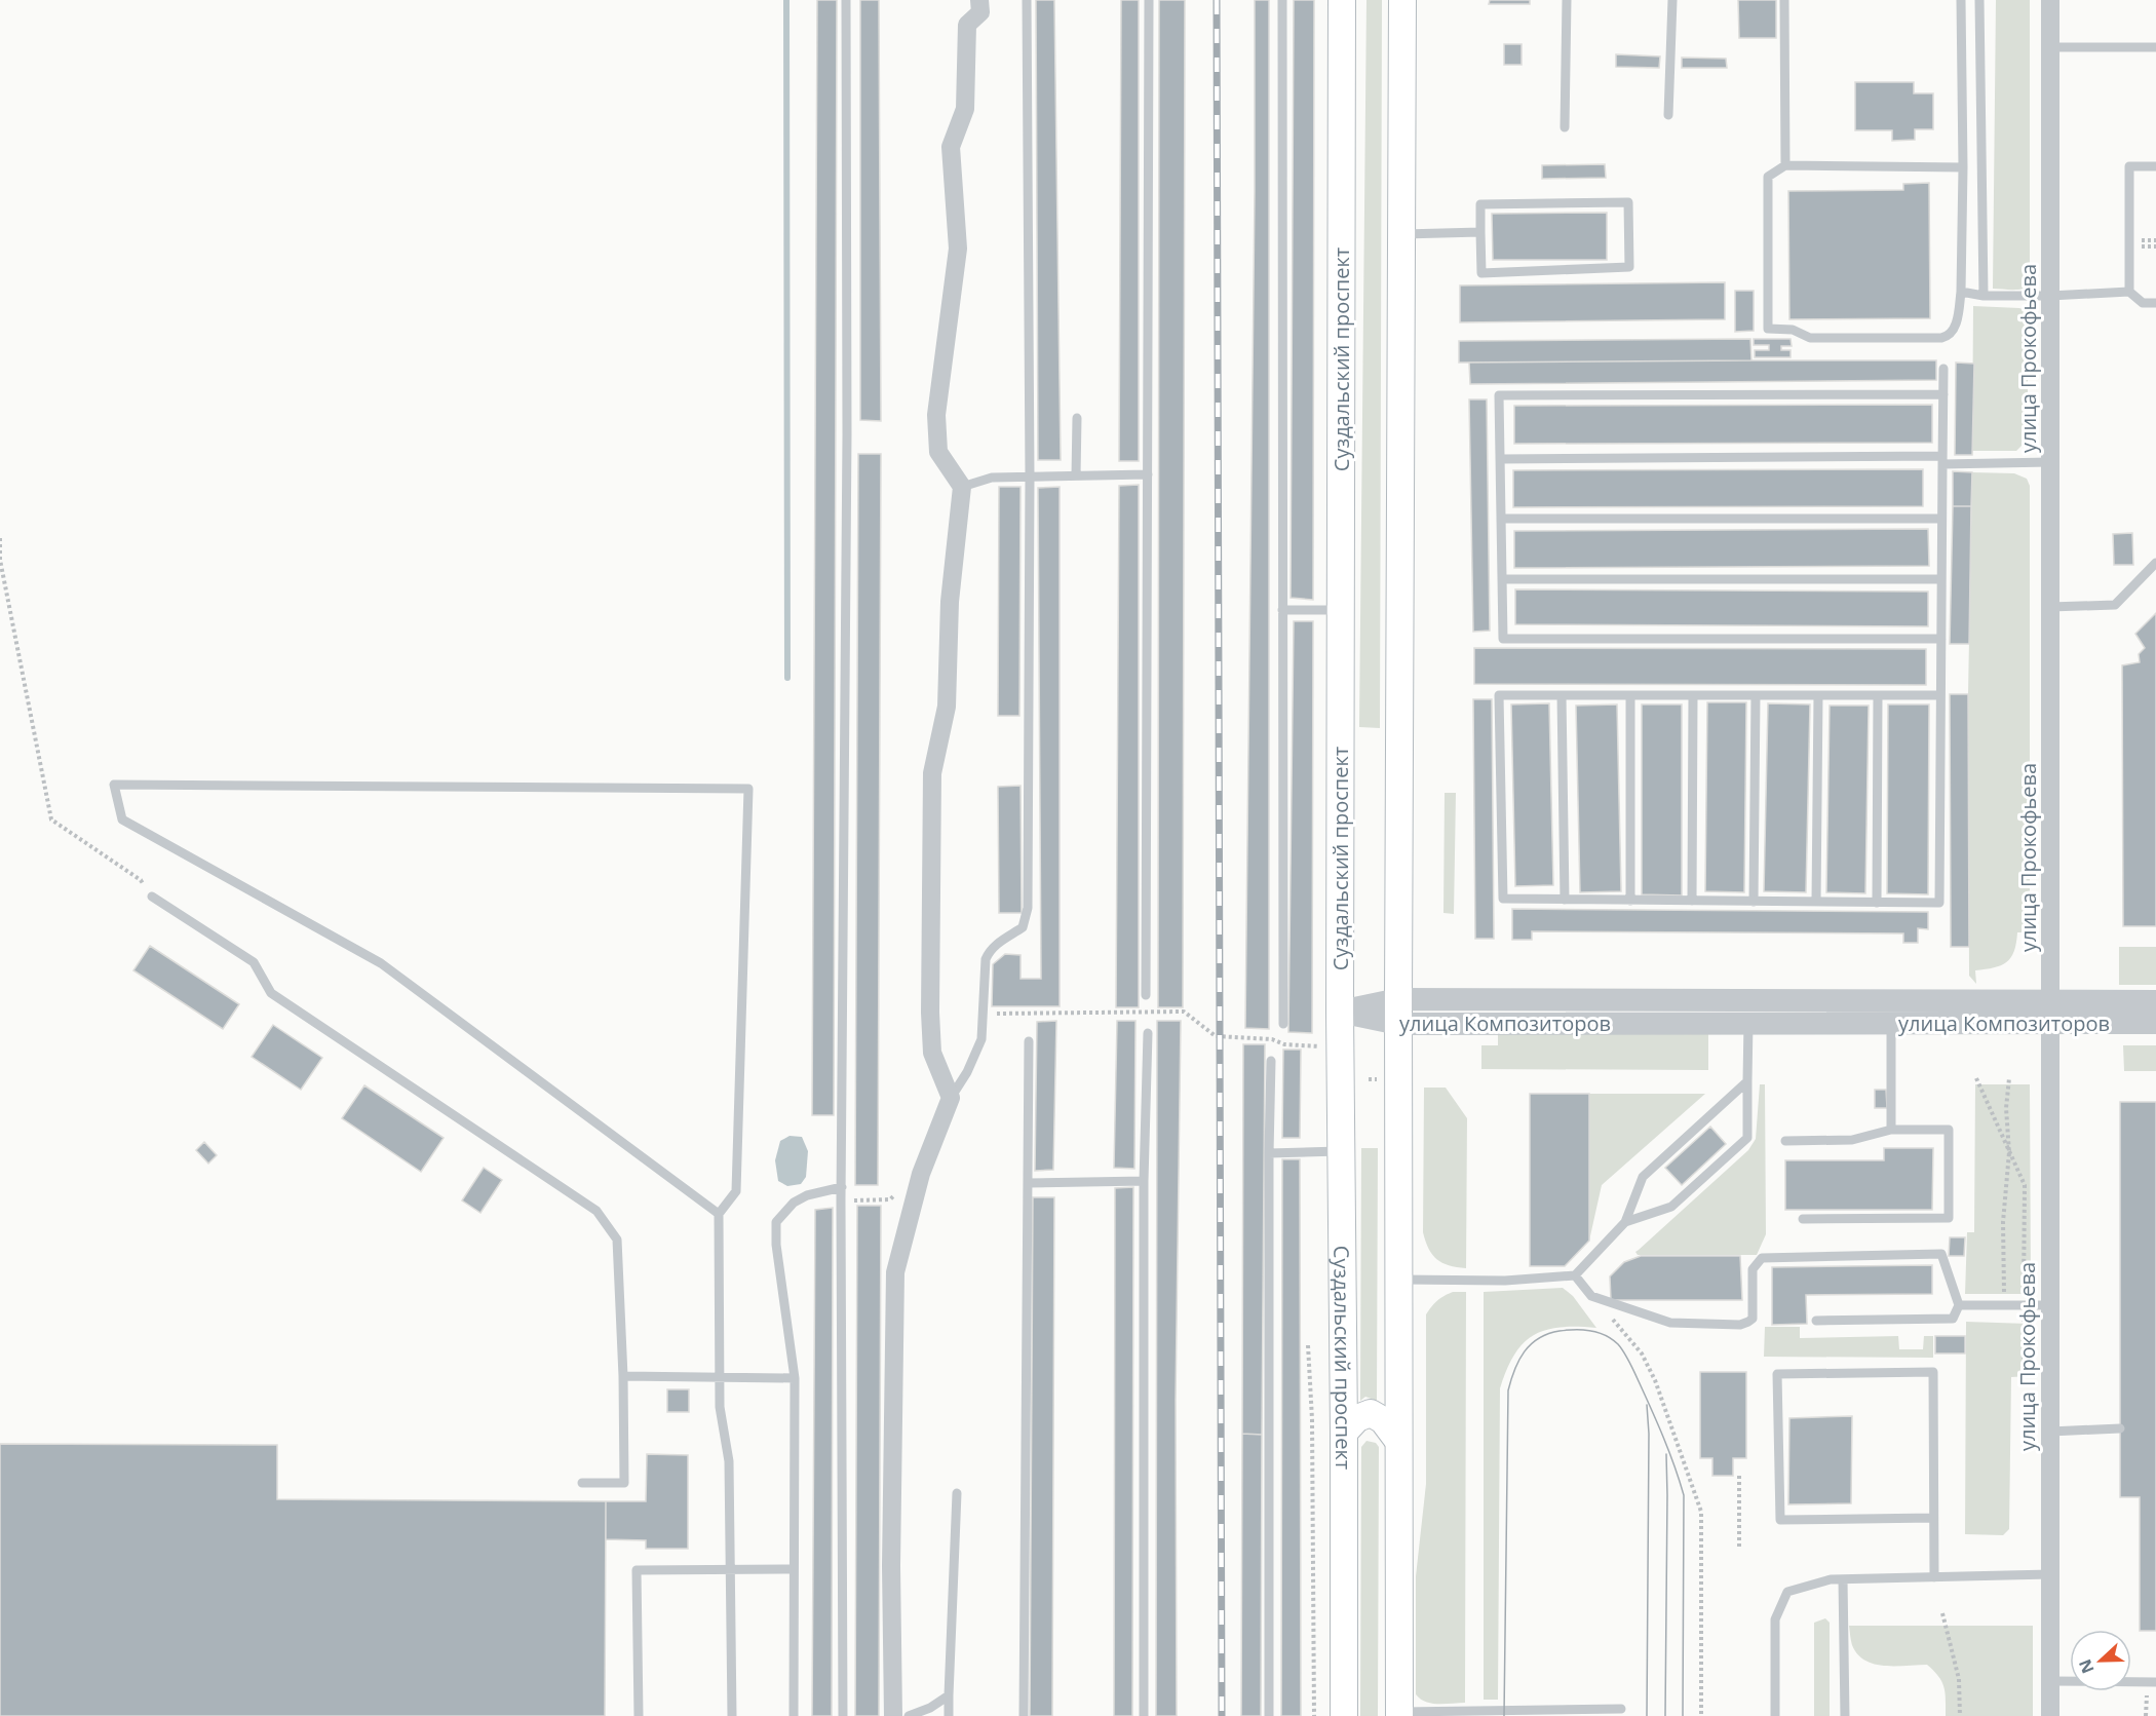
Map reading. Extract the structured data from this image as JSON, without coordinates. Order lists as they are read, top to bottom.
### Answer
{
  "streets": {
    "main road": ["Суздальский проспект"],
    "street": ["улица Прокофьева", "улица Композиторов"]
  },
  "crossings": [
    ["улица Прокофьева", "улица Композиторов"],
    ["Суздальский проспект", "улица Композиторов"]
  ],
  "north": "left"
}
